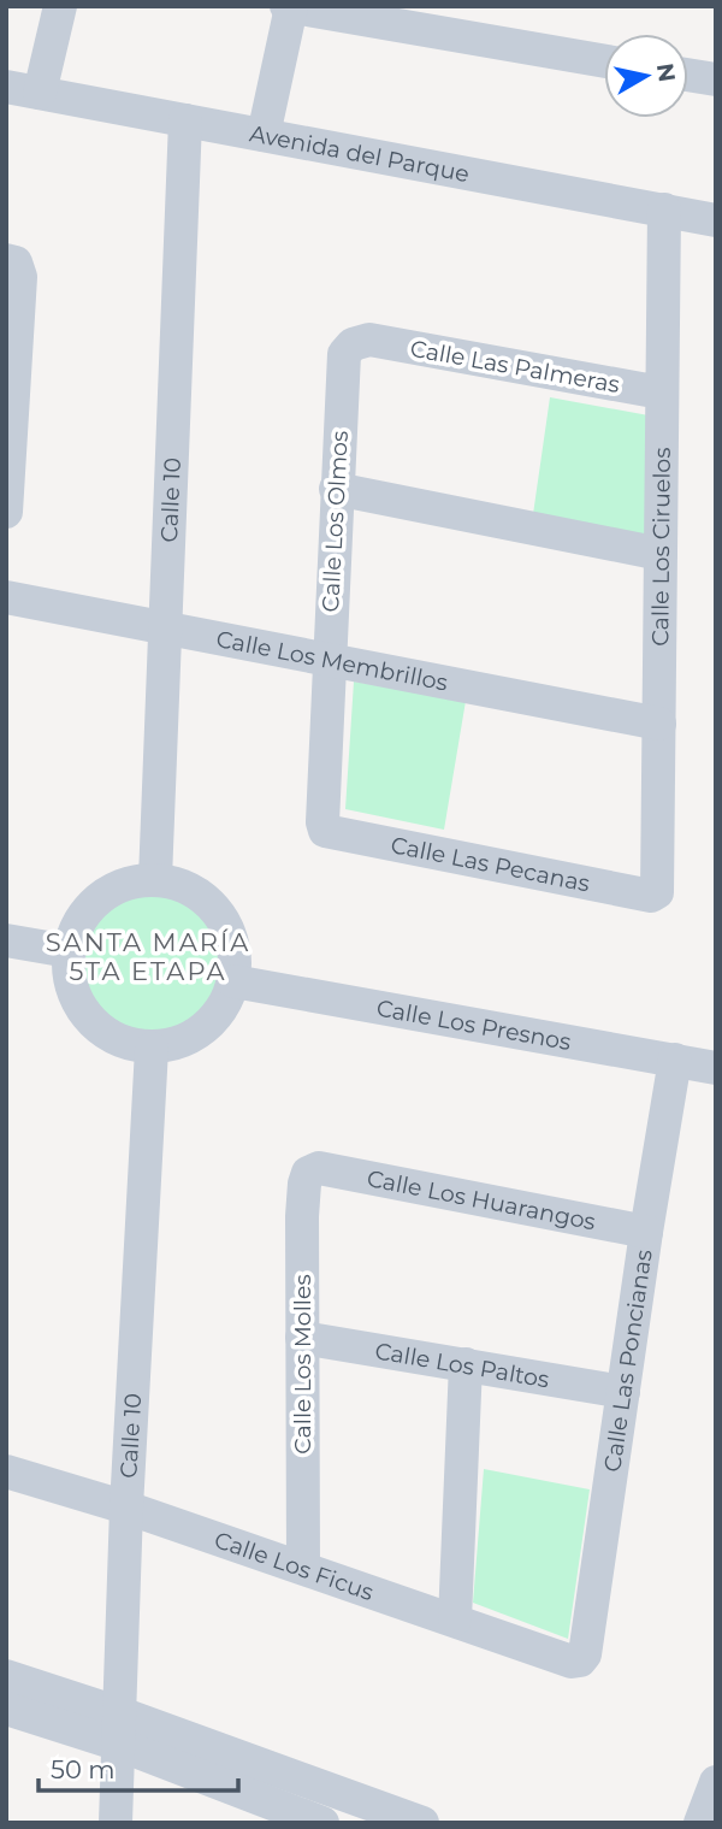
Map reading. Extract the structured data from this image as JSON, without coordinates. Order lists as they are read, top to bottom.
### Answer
{
  "streets": {
    "street": [
      "Avenida del Parque",
      "Calle Las Palmeras",
      "Calle 10",
      "Calle Los Olmos",
      "Calle Los Ciruelos",
      "Calle Los Membrillos",
      "Calle Las Pecanas",
      "Calle Los Presnos",
      "Calle Los Huarangos",
      "Calle Las Poncianas",
      "Calle Los Molles",
      "Calle Los Paltos",
      "Calle Los Ficus"
    ]
  },
  "crossings": [
    ["Avenida del Parque", "Calle 10"],
    ["Avenida del Parque", "Calle Los Ciruelos"],
    ["Calle Las Palmeras", "Calle Los Olmos"],
    ["Calle Las Palmeras", "Calle Los Ciruelos"],
    ["Calle 10", "Calle Los Membrillos"],
    ["Calle 10", "Calle Los Presnos"],
    ["Calle 10", "Calle Los Ficus"],
    ["Calle Los Olmos", "Calle Los Membrillos"],
    ["Calle Los Olmos", "Calle Las Pecanas"],
    ["Calle Los Ciruelos", "Calle Los Membrillos"],
    ["Calle Los Ciruelos", "Calle Las Pecanas"],
    ["Calle Los Presnos", "Calle Las Poncianas"],
    ["Calle Los Huarangos", "Calle Las Poncianas"],
    ["Calle Los Huarangos", "Calle Los Molles"],
    ["Calle Las Poncianas", "Calle Los Paltos"],
    ["Calle Las Poncianas", "Calle Los Ficus"],
    ["Calle Los Molles", "Calle Los Paltos"],
    ["Calle Los Molles", "Calle Los Ficus"]
  ],
  "districts": ["SANTA MARÍA 5TA ETAPA"],
  "scale_bar": "50 m",
  "north": "right"
}
